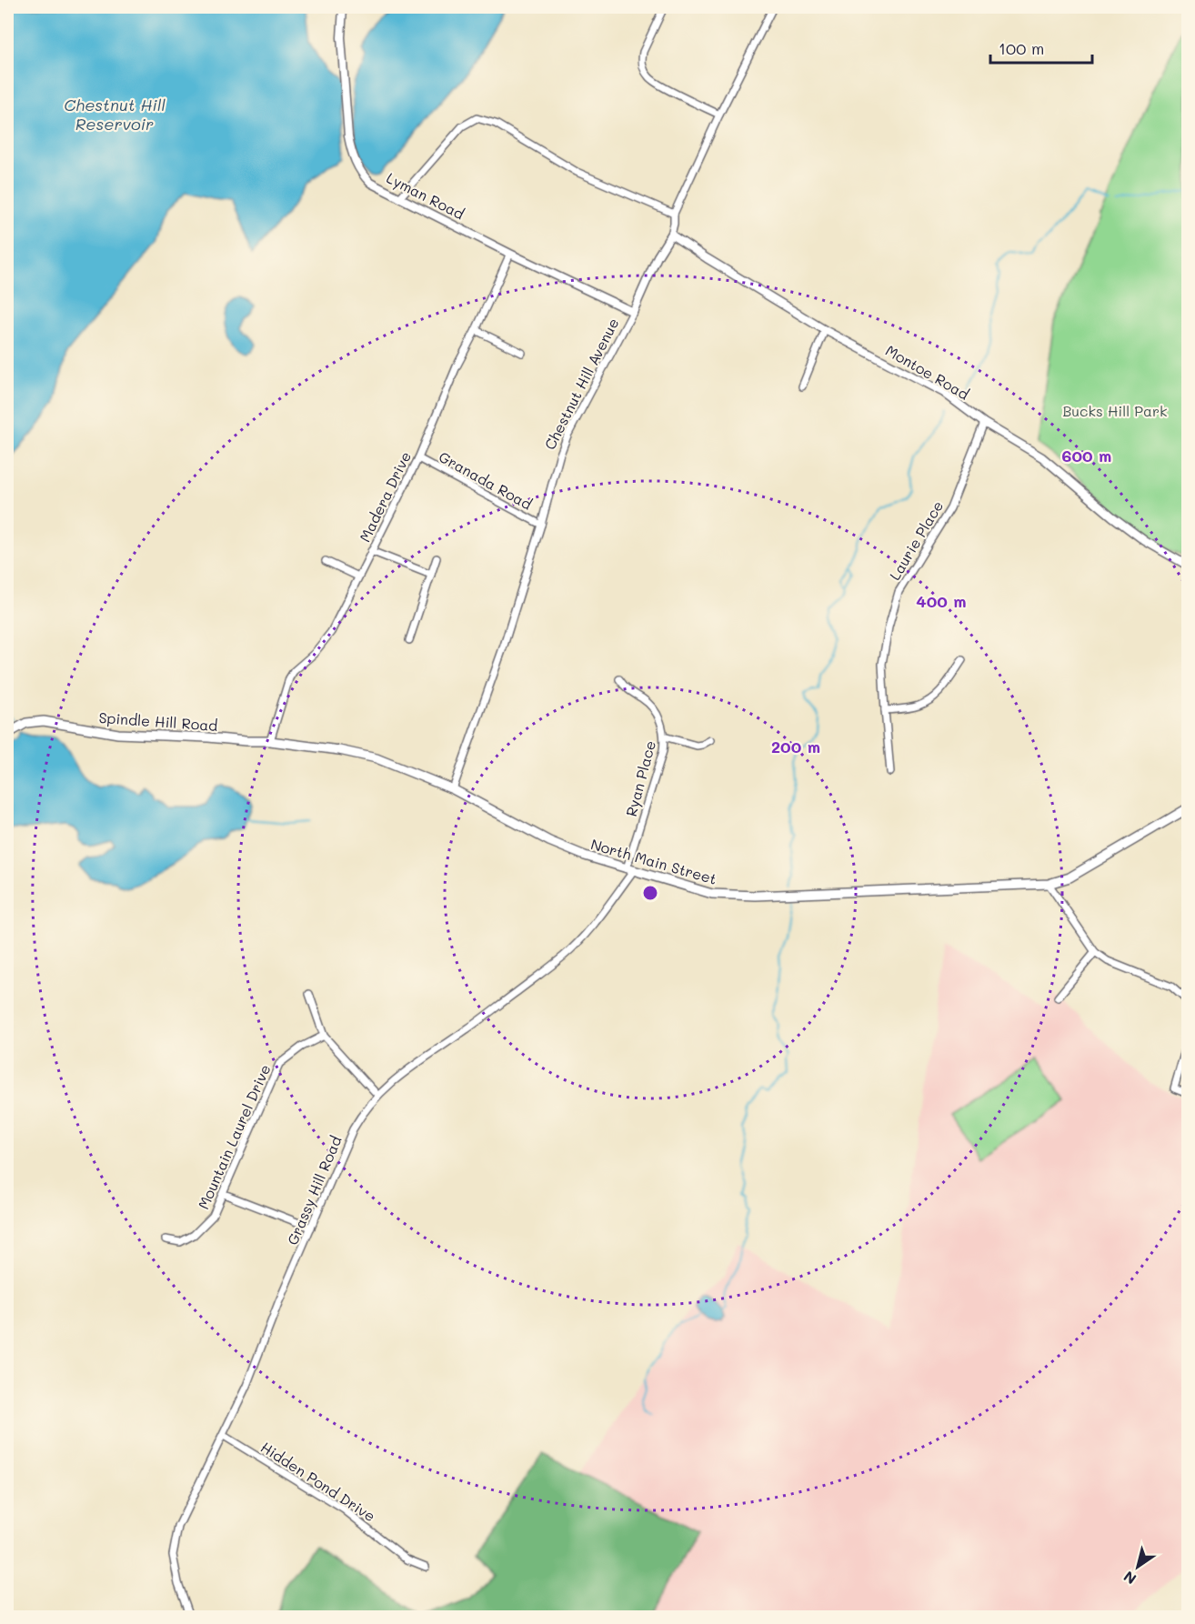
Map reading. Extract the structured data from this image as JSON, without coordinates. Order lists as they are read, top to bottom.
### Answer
{
  "streets": {
    "main road": ["Spindle Hill Road", "North Main Street"],
    "street": [
      "Lyman Road",
      "Montoe Road",
      "Chestnut Hill Avenue",
      "Granada Road",
      "Madera Drive",
      "Laurie Place",
      "Ryan Place",
      "Mountain Laurel Drive",
      "Grassy Hill Road",
      "Hidden Pond Drive"
    ]
  },
  "crossings": [
    ["Lyman Road", "Chestnut Hill Avenue"],
    ["Lyman Road", "Madera Drive"],
    ["Montoe Road", "Chestnut Hill Avenue"],
    ["Montoe Road", "Laurie Place"],
    ["Chestnut Hill Avenue", "Granada Road"],
    ["Chestnut Hill Avenue", "North Main Street"],
    ["Granada Road", "Madera Drive"],
    ["Madera Drive", "North Main Street"],
    ["Spindle Hill Road", "North Main Street"],
    ["Ryan Place", "North Main Street"],
    ["Ryan Place", "Grassy Hill Road"],
    ["North Main Street", "Grassy Hill Road"],
    ["Grassy Hill Road", "Hidden Pond Drive"]
  ],
  "water": ["Chestnut Hill Reservoir"],
  "parks": ["Bucks Hill Park"],
  "scale_bar": "100 m",
  "north": "bottom left",
  "rings": ["600 m", "400 m", "200 m"]
}
